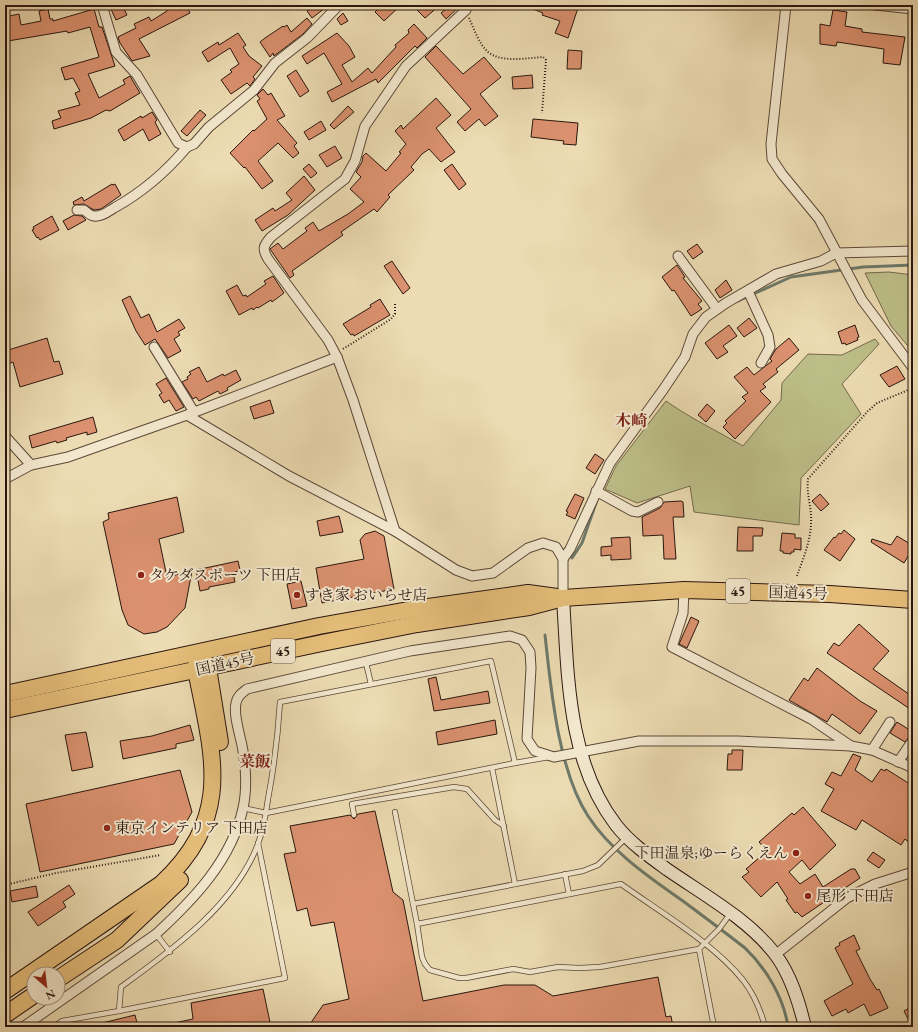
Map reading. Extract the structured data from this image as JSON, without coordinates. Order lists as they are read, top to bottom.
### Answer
{
  "streets": {
    "highway": ["45", "国道45号"]
  },
  "districts": ["木崎", "菜飯"],
  "places": [
    "タケダスポーツ 下田店",
    "すき家 おいらせ店",
    "東京インテリア 下田店",
    "下田温泉;ゆーらくえん",
    "尾形 下田店"
  ],
  "north": "bottom right"
}
